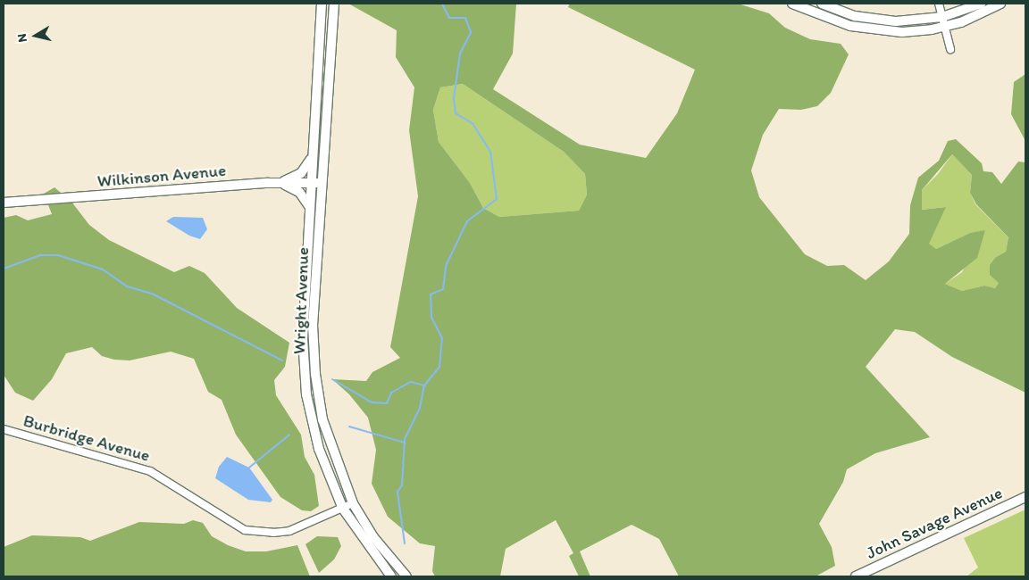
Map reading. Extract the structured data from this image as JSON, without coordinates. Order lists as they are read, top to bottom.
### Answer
{
  "streets": {
    "main road": ["Wilkinson Avenue", "Wright Avenue", "John Savage Avenue"],
    "street": ["Burbridge Avenue"]
  },
  "crossings": [
    ["Wilkinson Avenue", "Wright Avenue"],
    ["Wright Avenue", "Burbridge Avenue"]
  ],
  "north": "left"
}
